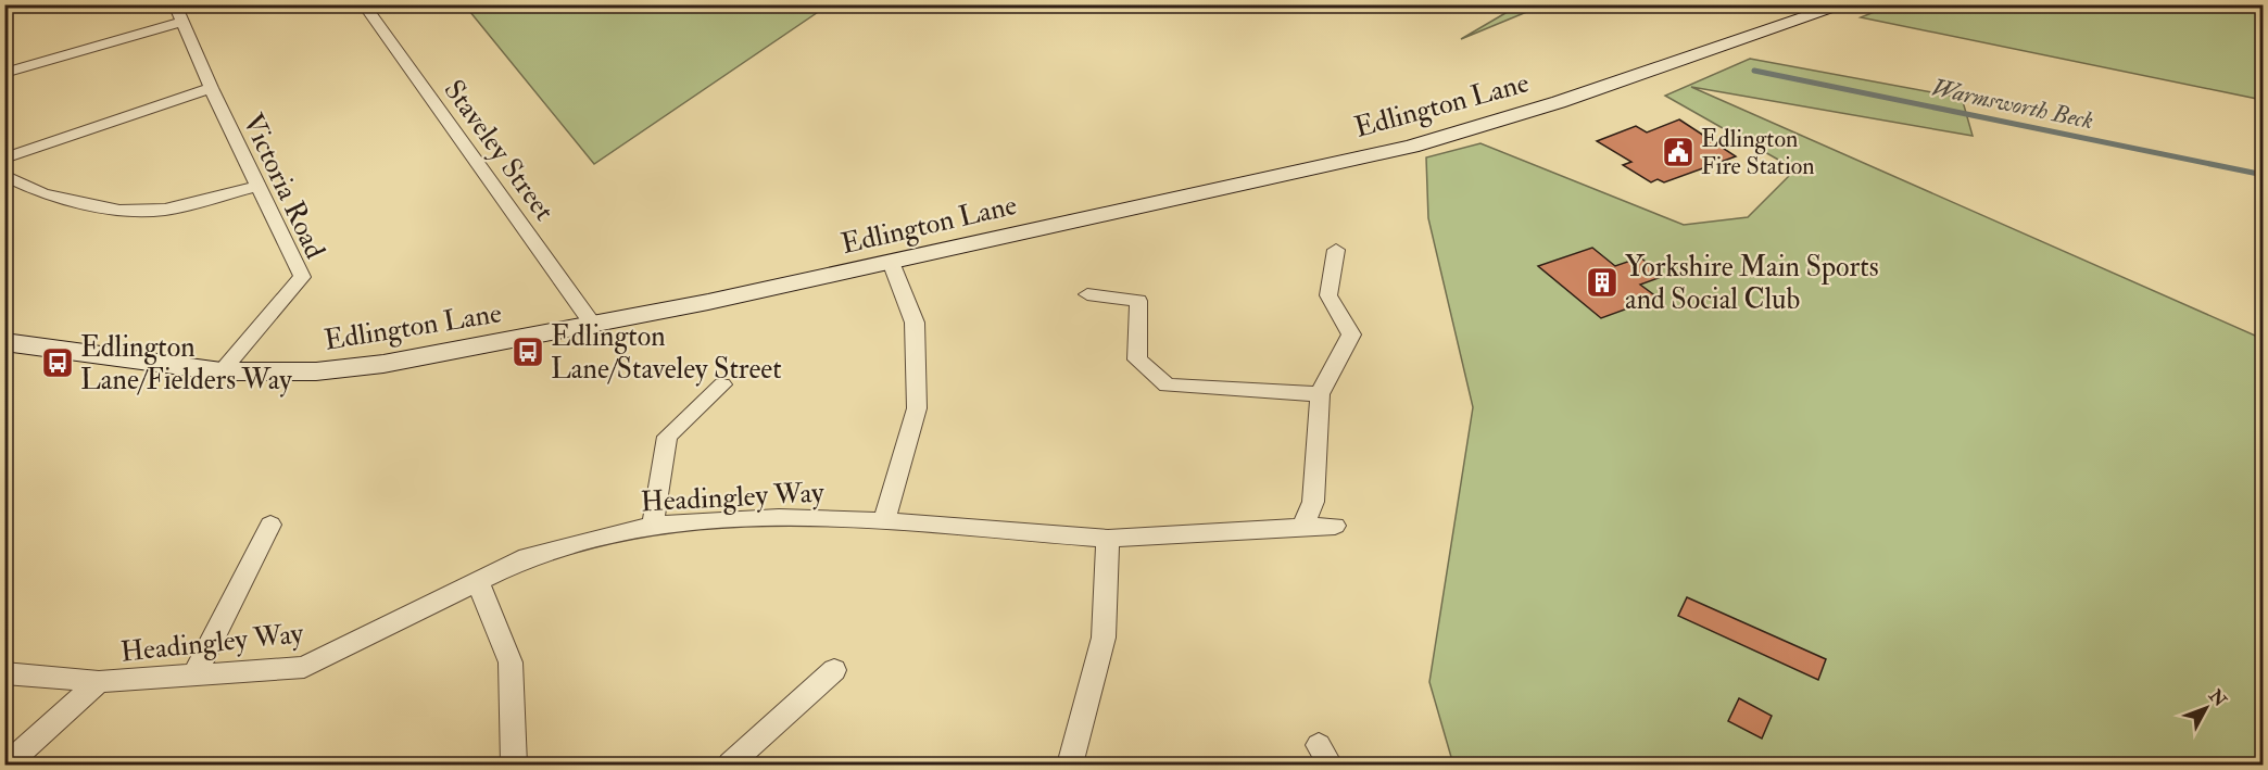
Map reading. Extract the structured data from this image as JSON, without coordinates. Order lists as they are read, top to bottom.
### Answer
{
  "streets": {
    "main road": ["Edlington Lane"],
    "street": ["Staveley Street", "Victoria Road", "Headingley Way"]
  },
  "crossings": [
    ["Edlington Lane", "Staveley Street"],
    ["Edlington Lane", "Victoria Road"]
  ],
  "water": ["Warmsworth Beck"],
  "places": {
    "public building": ["Edlington Fire Station"],
    "building": ["Yorkshire Main Sports and Social Club"],
    "bus stop": ["Edlington Lane/Staveley Street", "Edlington Lane/Fielders Way"]
  },
  "north": "top right"
}
